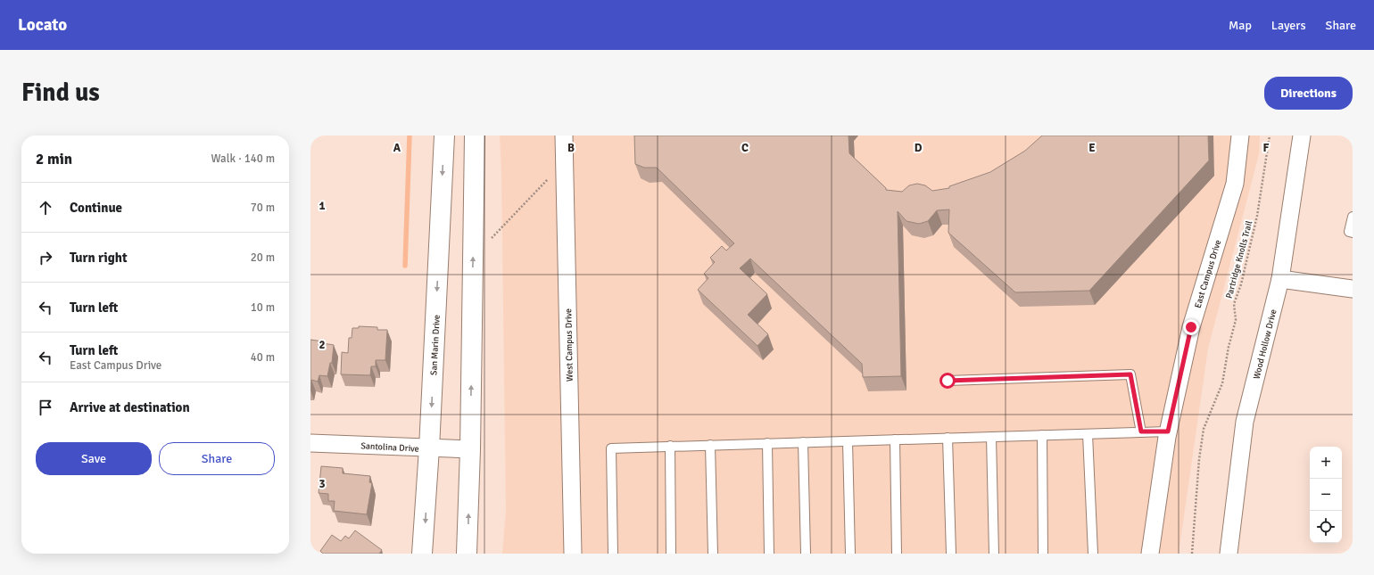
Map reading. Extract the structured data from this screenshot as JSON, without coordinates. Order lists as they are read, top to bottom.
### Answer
{
  "streets": {
    "main road": ["San Marin Drive"],
    "street": [
      "East Campus Drive",
      "Wood Hollow Drive",
      "West Campus Drive",
      "Santolina Drive"
    ],
    "path": ["Partridge Knolls Trail"]
  },
  "crossings": [
    ["San Marin Drive", "Santolina Drive"]
  ],
  "page": {
    "header": "Locato",
    "nav": ["Map", "Layers", "Share"],
    "buttons": [
      "Directions",
      ["Save", "Share"]
    ],
    "title": "Find us",
    "heading": ["2 min", "Walk · 140 m"],
    "list": [
      ["Continue", "70 m"],
      ["Turn right", "20 m"],
      ["Turn left", "10 m"],
      ["Turn left", "East Campus Drive", "40 m"],
      "Arrive at destination"
    ],
    "map_buttons": ["+", "−"]
  },
  "grid": {
    "columns": [
      "A",
      "B",
      "C",
      "D",
      "E",
      "F"
    ],
    "rows": ["1", "2", "3"]
  }
}
